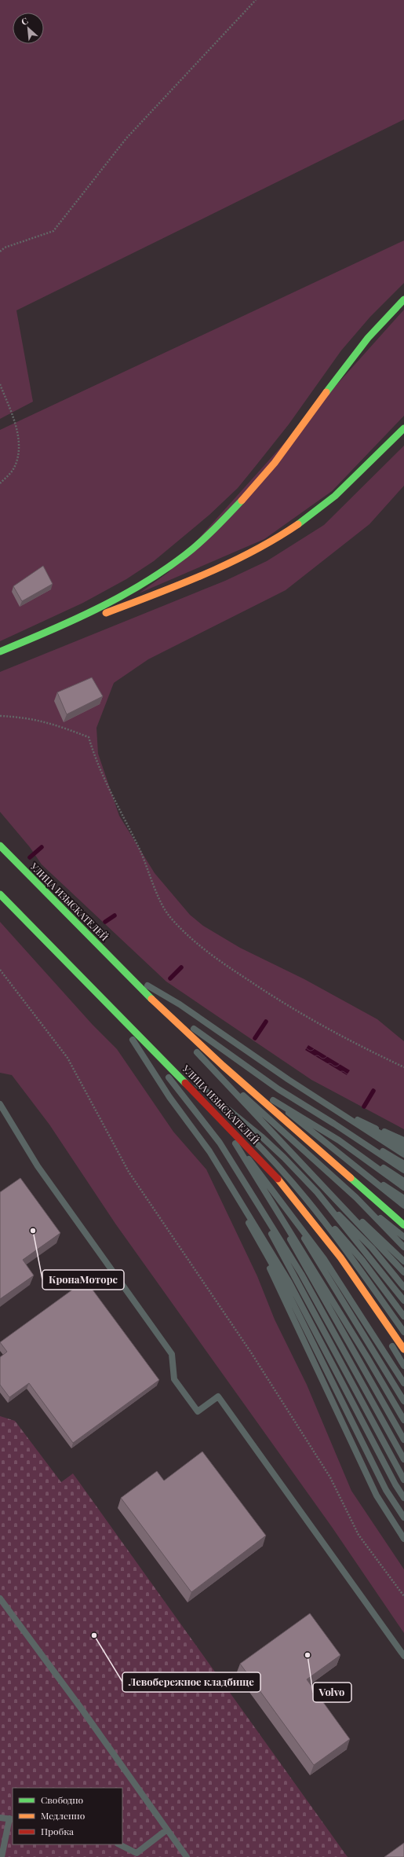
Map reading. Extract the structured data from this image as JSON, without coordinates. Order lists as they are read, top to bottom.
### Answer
{
  "streets": {
    "main road": ["УЛИЦА ИЗЫСКАТЕЛЕЙ"]
  },
  "places": ["КронаМоторс", "Левобережное кладбище", "Volvo"],
  "legend": ["Свободно", "Медленно", "Пробка"],
  "north": "top left"
}
